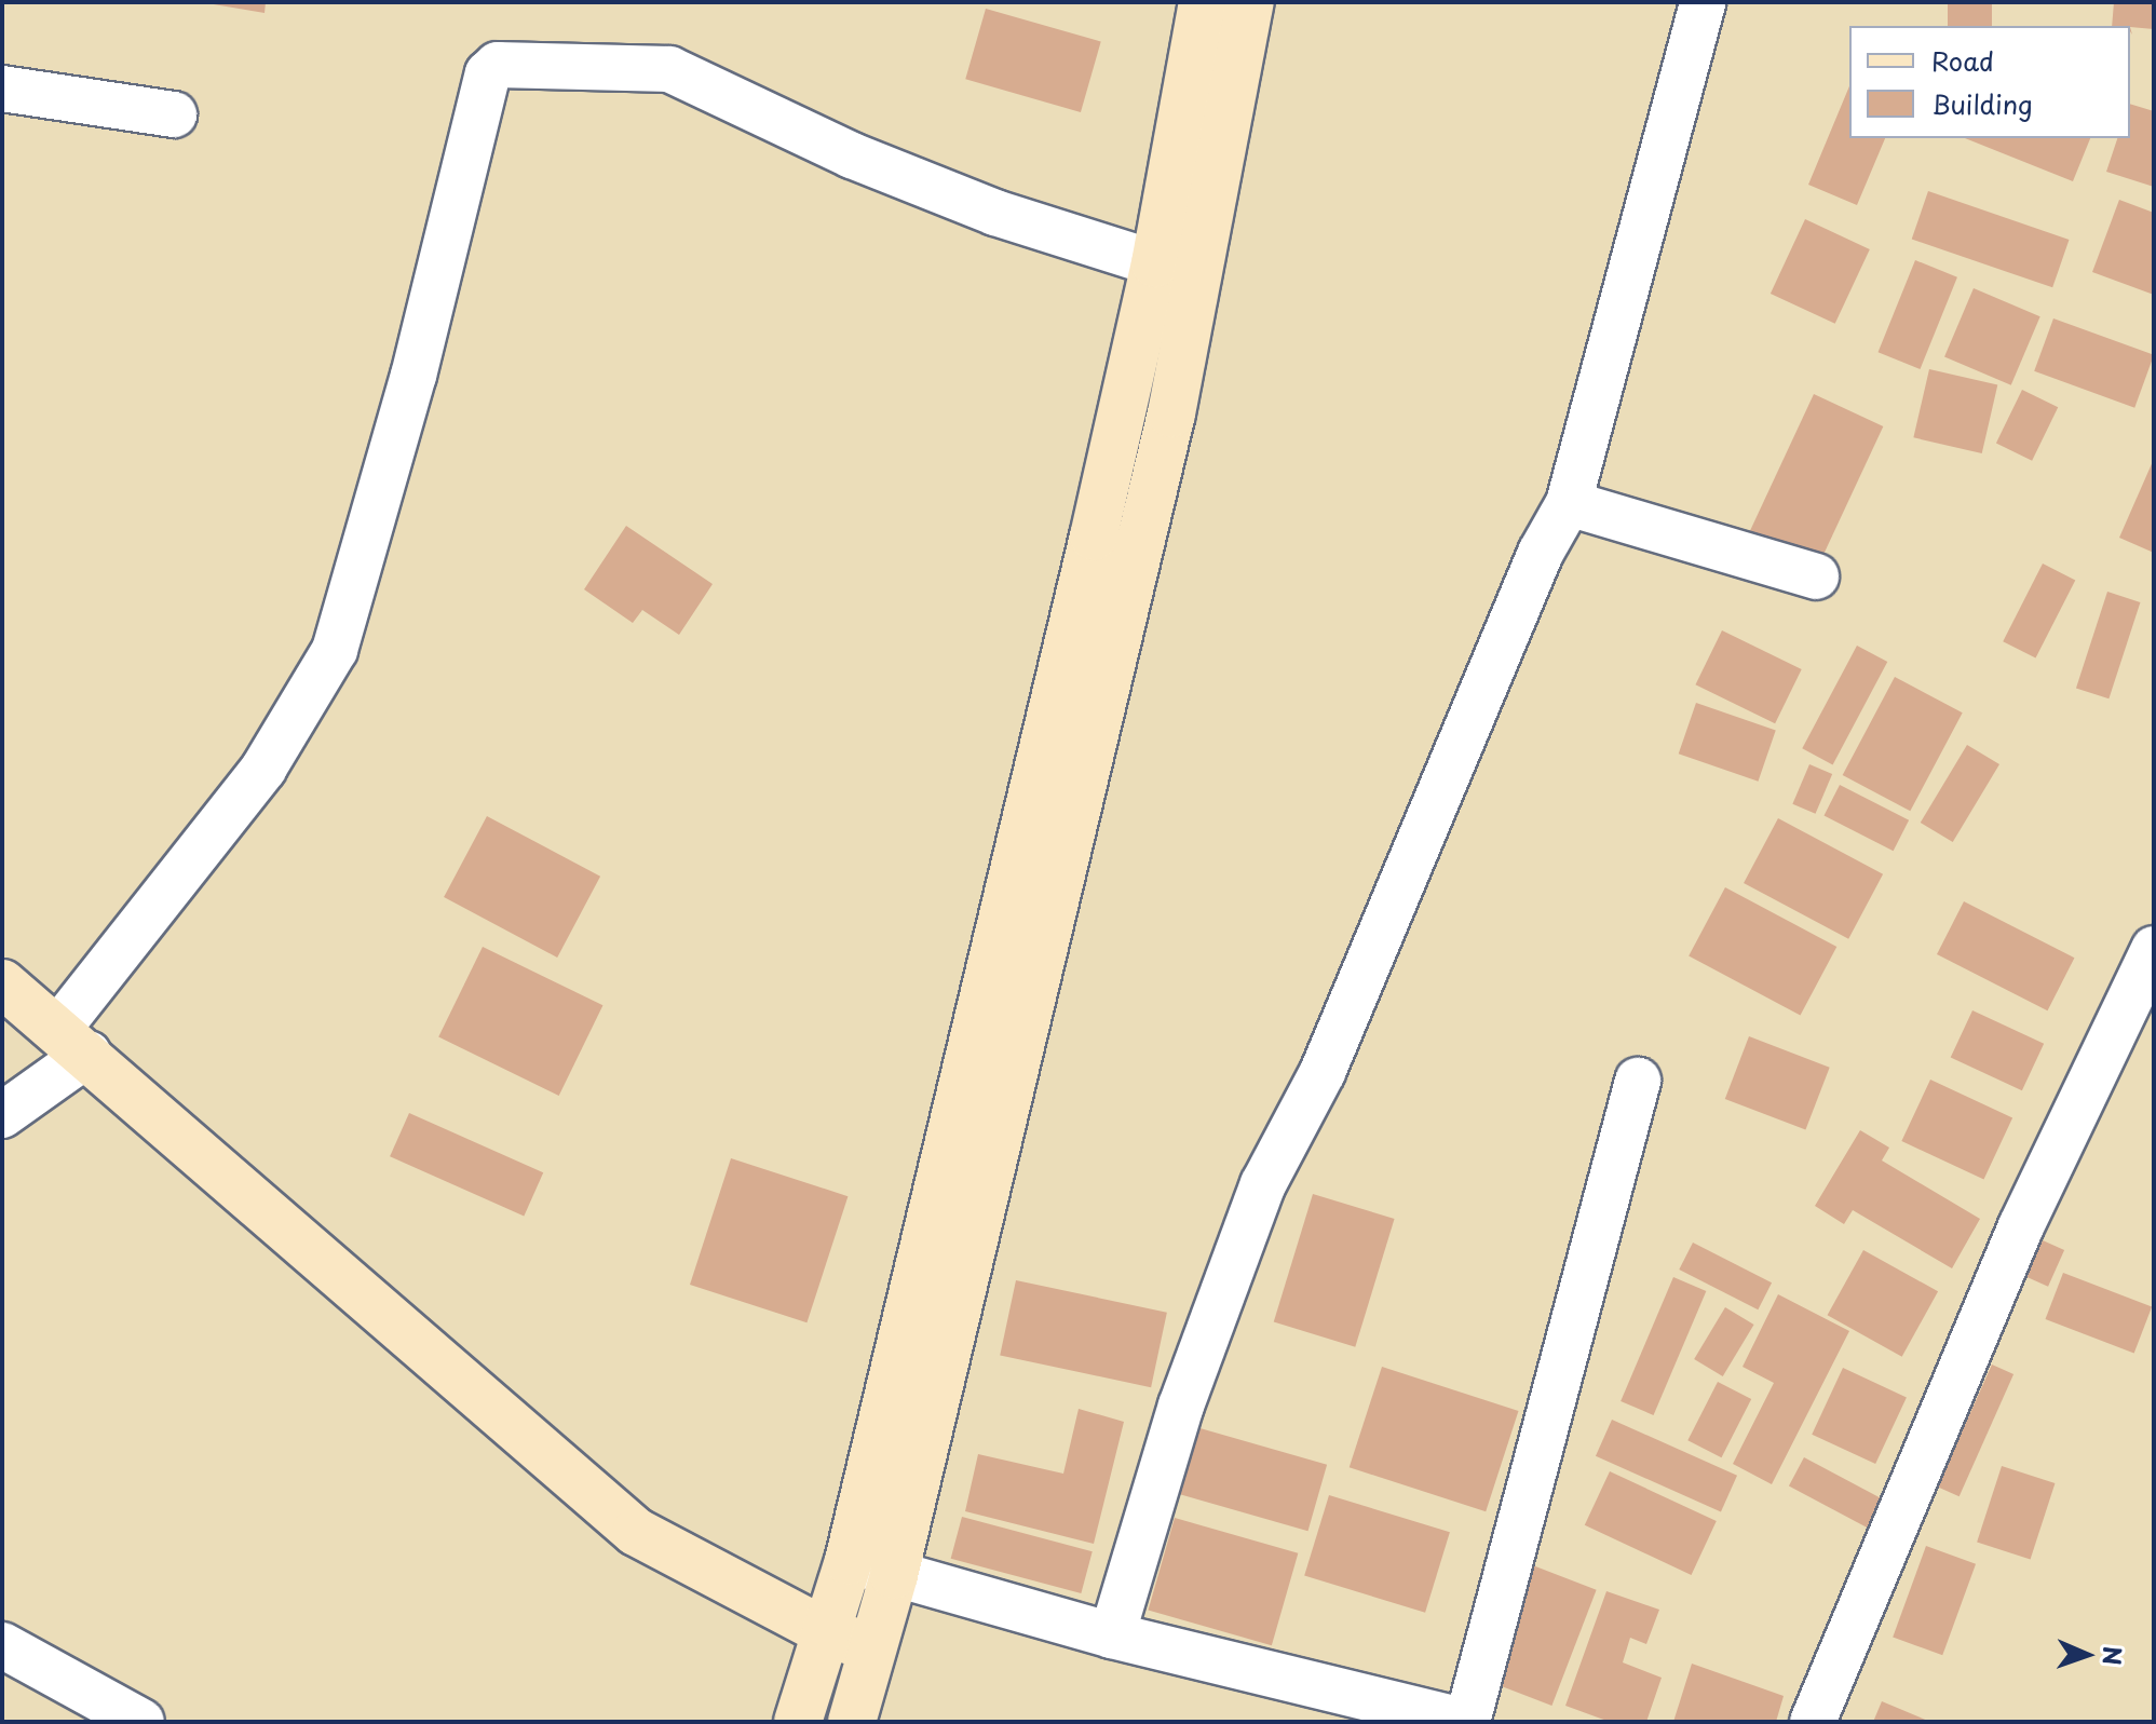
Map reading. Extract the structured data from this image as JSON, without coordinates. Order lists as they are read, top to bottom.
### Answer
{
  "legend": ["Road", "Building"],
  "north": "right"
}
